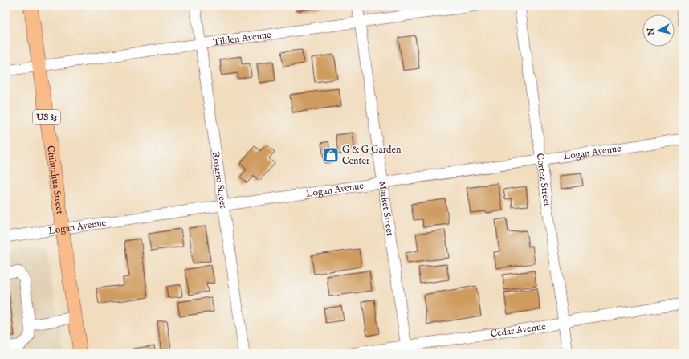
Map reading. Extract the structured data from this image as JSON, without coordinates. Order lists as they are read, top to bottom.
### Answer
{
  "streets": {
    "main road": ["US 83", "Chihuahua Street"],
    "street": [
      "Tilden Avenue",
      "Logan Avenue",
      "Cortez Street",
      "Rosario Street",
      "Market Street",
      "Cedar Avenue"
    ]
  },
  "crossings": [
    ["Tilden Avenue", "Chihuahua Street"],
    ["Tilden Avenue", "Rosario Street"],
    ["Tilden Avenue", "Market Street"],
    ["Logan Avenue", "Chihuahua Street"],
    ["Logan Avenue", "Cortez Street"],
    ["Logan Avenue", "Rosario Street"],
    ["Logan Avenue", "Market Street"],
    ["Cortez Street", "Cedar Avenue"],
    ["Market Street", "Cedar Avenue"]
  ],
  "places": {
    "shop": ["G & G Garden Center"]
  },
  "north": "left"
}
